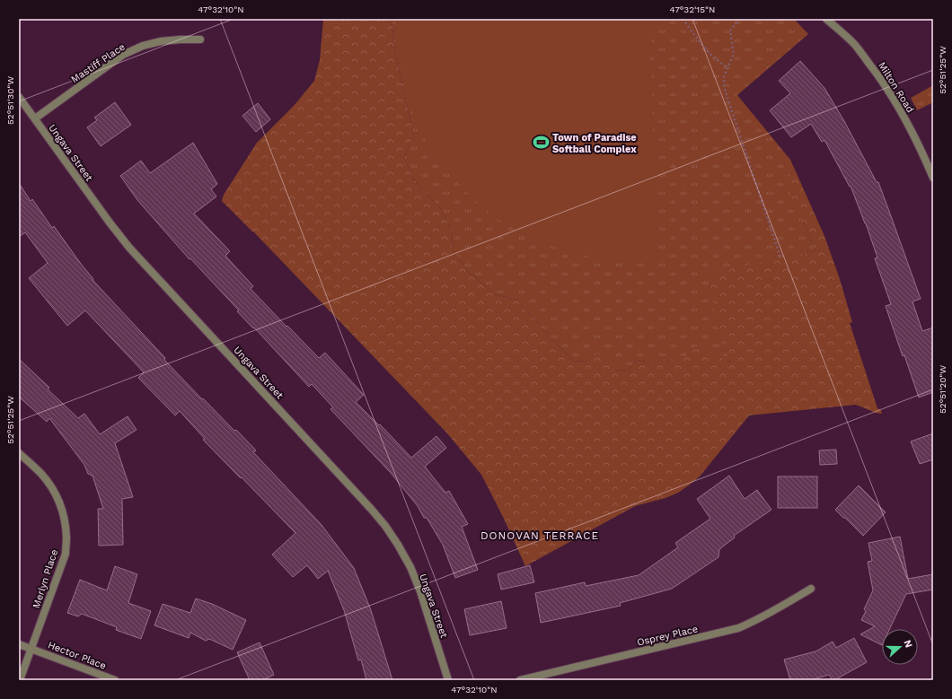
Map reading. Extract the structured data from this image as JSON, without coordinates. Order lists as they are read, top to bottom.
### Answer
{
  "streets": {
    "street": [
      "Mastiff Place",
      "Milton Road",
      "Ungava Street",
      "Merlyn Place",
      "Osprey Place",
      "Hector Place"
    ]
  },
  "crossings": [
    ["Mastiff Place", "Ungava Street"],
    ["Merlyn Place", "Hector Place"]
  ],
  "districts": ["DONOVAN TERRACE"],
  "places": {
    "sports": ["Town of Paradise Softball Complex"]
  },
  "north": "right",
  "coordinates": [
    "47°32'10\"N",
    "47°32'15\"N",
    "52°51'25\"W",
    "52°51'30\"W",
    "52°51'20\"W"
  ]
}
